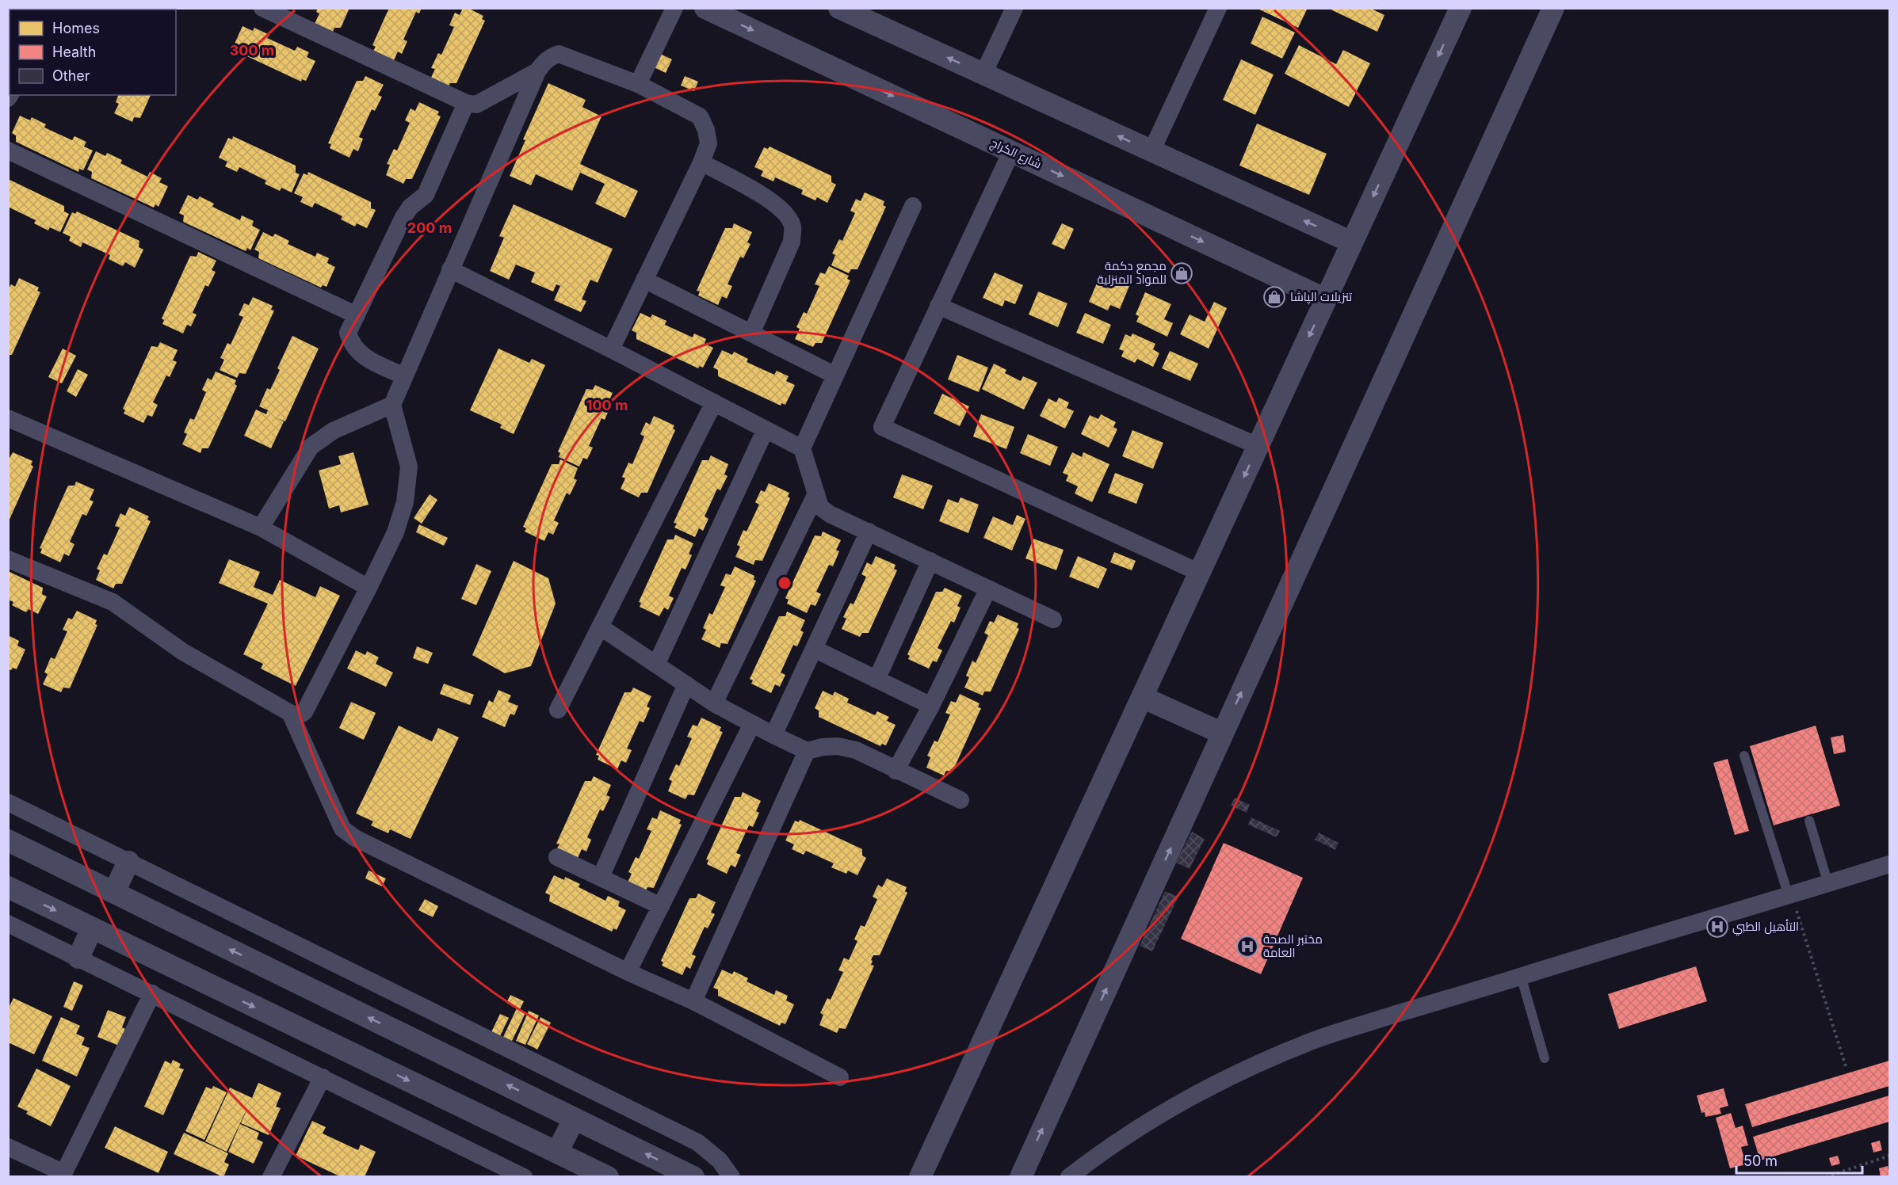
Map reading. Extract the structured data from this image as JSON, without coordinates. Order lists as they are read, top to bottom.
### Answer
{
  "streets": {
    "street": ["شارع الكراج"]
  },
  "places": {
    "shop": ["مجمع دكمة للمواد المنزلية", "تنزيلات الپاشا"],
    "hospital": ["التأهيل الطبي", "مختبر الصحة العامة"]
  },
  "legend": ["Homes", "Health", "Other"],
  "scale_bar": "50 m",
  "rings": ["300 m", "200 m", "100 m"]
}
